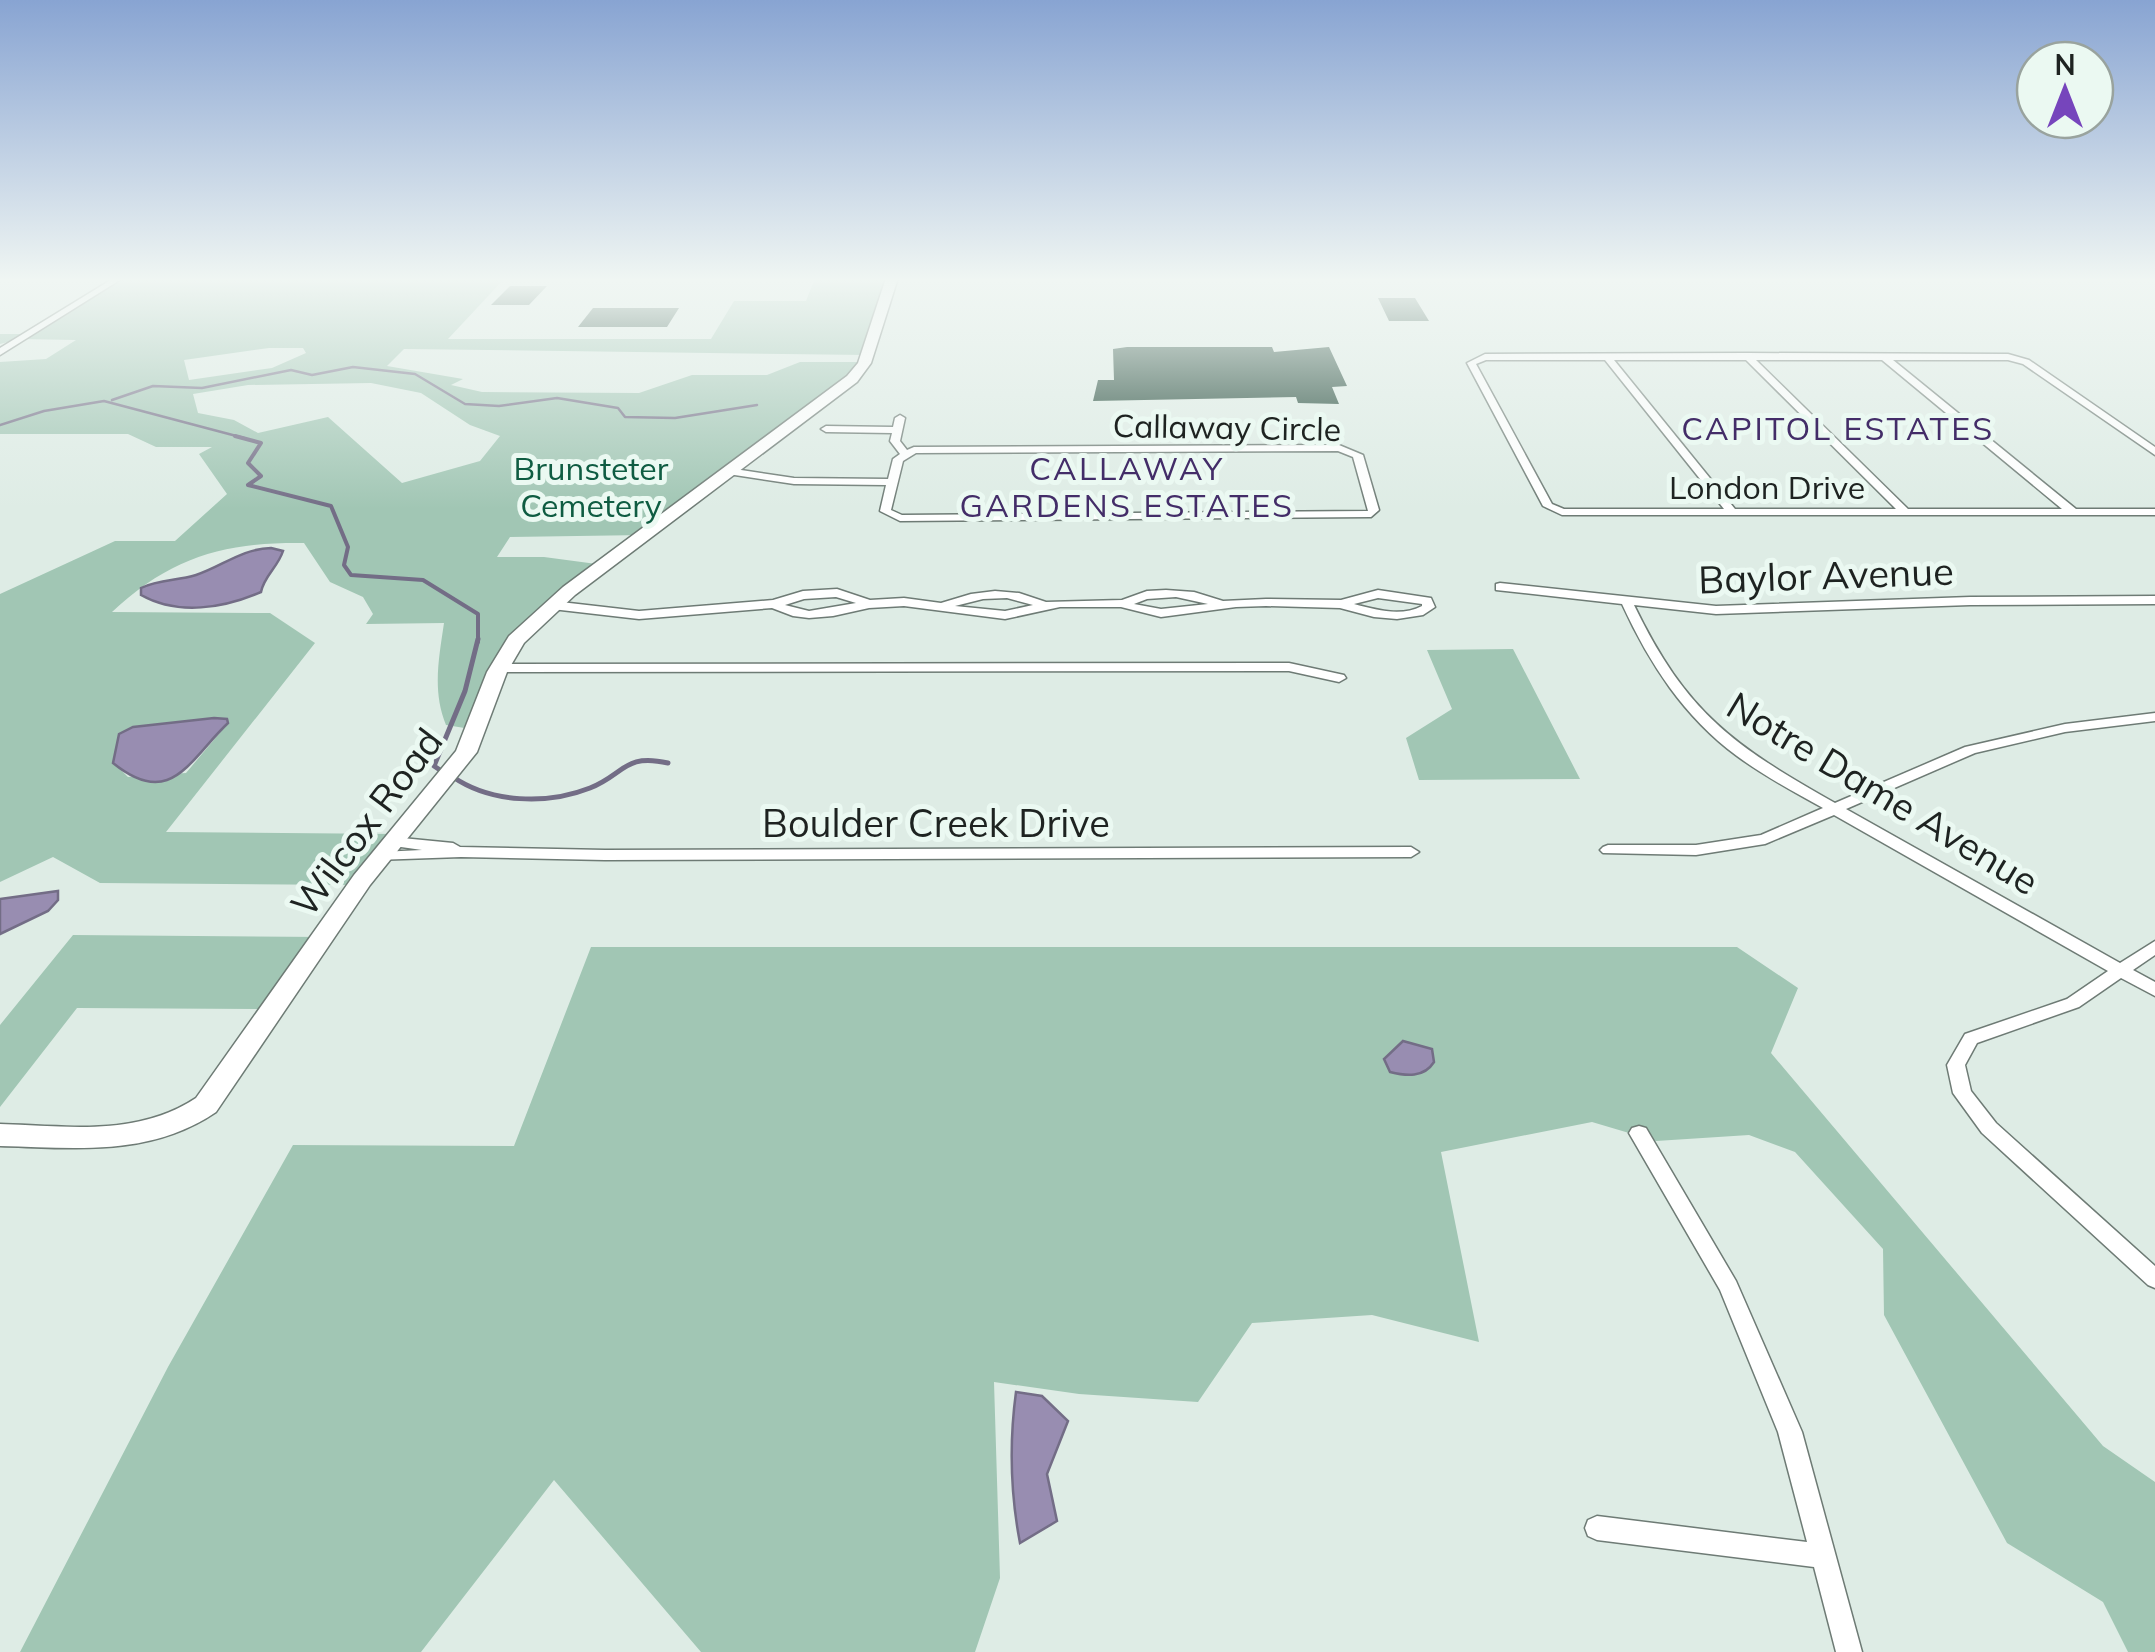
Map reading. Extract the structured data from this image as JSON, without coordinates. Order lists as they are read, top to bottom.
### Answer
{
  "streets": {
    "street": [
      "Callaway Circle",
      "London Drive",
      "Baylor Avenue",
      "Notre Dame Avenue",
      "Wilcox Road",
      "Boulder Creek Drive"
    ]
  },
  "crossings": [
    ["Baylor Avenue", "Notre Dame Avenue"],
    ["Wilcox Road", "Boulder Creek Drive"]
  ],
  "districts": ["CAPITOL ESTATES", "CALLAWAY GARDENS ESTATES"],
  "parks": ["Brunsteter Cemetery"],
  "north": "top"
}
